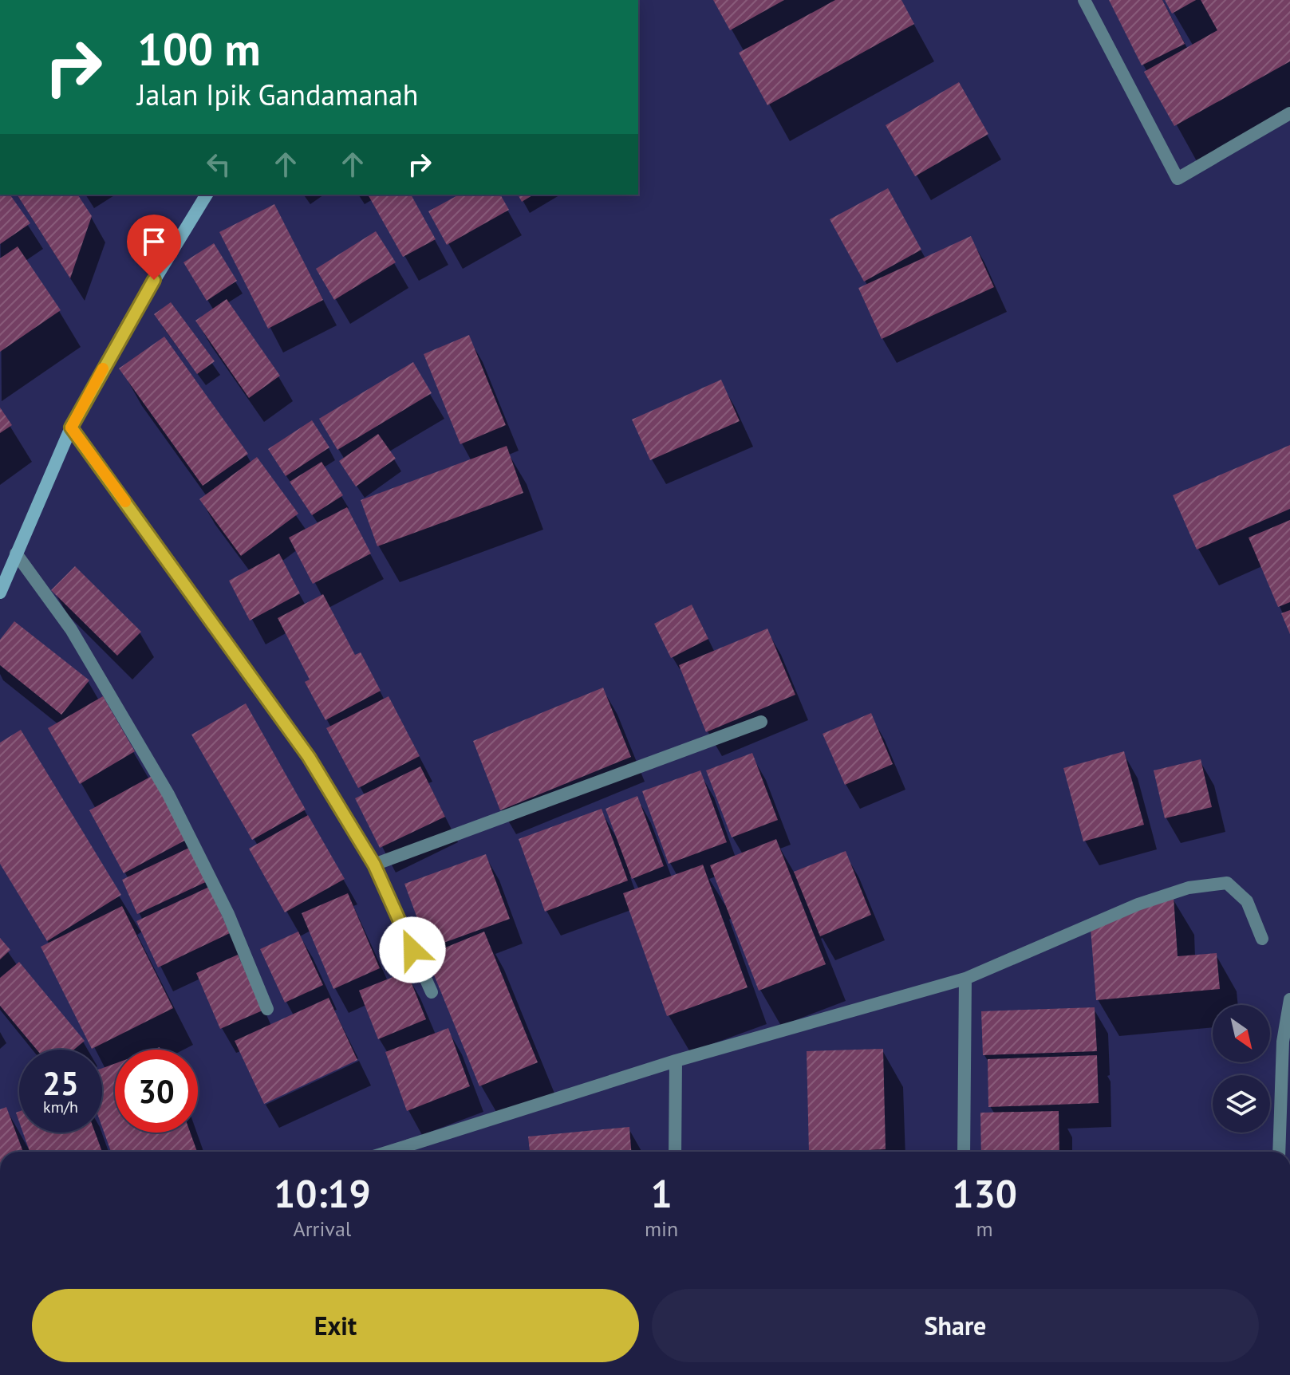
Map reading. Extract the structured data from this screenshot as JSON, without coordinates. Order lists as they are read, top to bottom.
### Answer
{
  "north": "bottom right",
  "page": {
    "turn": ["100 m", "Jalan Ipik Gandamanah"],
    "speed": "25 km/h",
    "limit": "30",
    "eta": [
      "10:19",
      "Arrival",
      "1",
      "min",
      "130",
      "m"
    ],
    "buttons": ["Exit", "Share"]
  }
}
